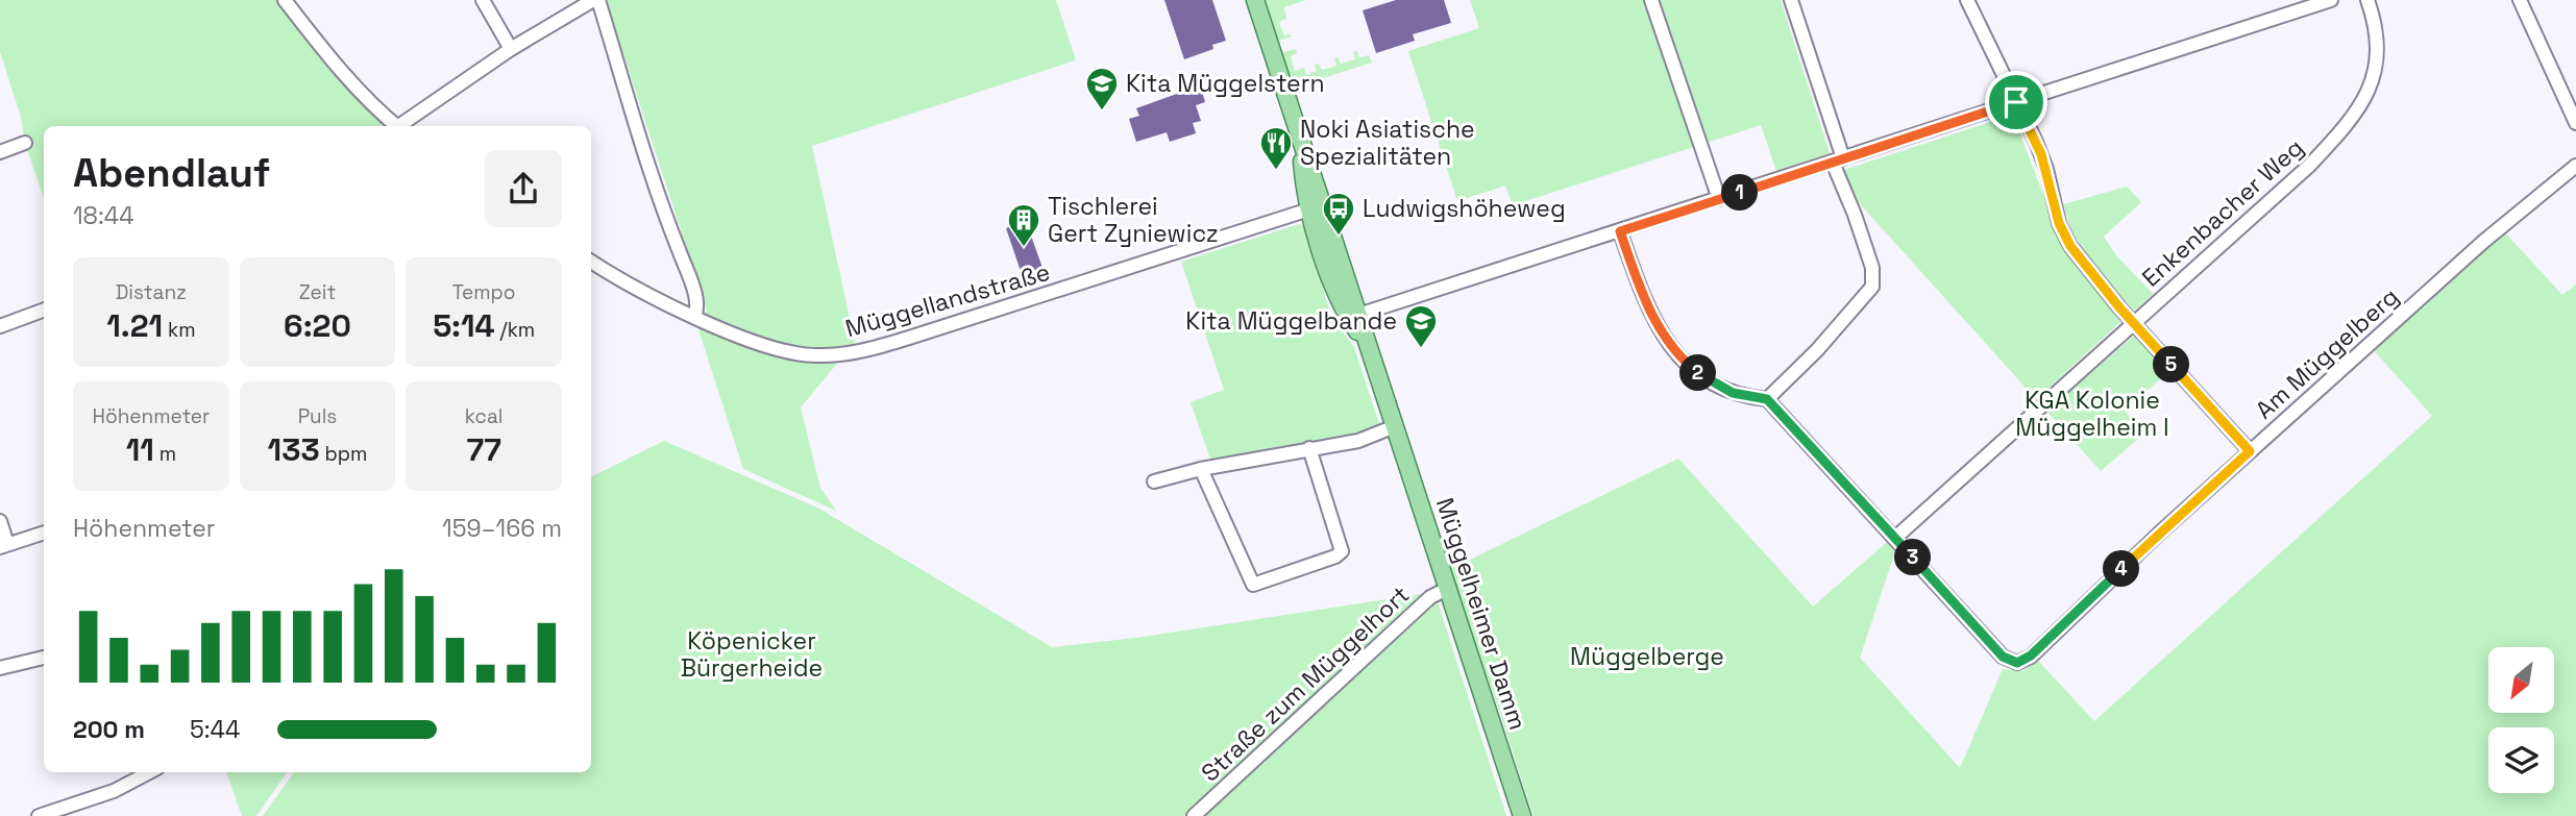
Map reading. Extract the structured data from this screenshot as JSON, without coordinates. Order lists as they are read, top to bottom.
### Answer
{
  "streets": {
    "main road": ["Müggelheimer Damm"],
    "street": [
      "Enkenbacher Weg",
      "Müggellandstraße",
      "Am Müggelberg",
      "Straße zum Müggelhort"
    ]
  },
  "crossings": [
    ["Enkenbacher Weg", "Am Müggelberg"],
    ["Müggellandstraße", "Müggelheimer Damm"],
    ["Müggelheimer Damm", "Straße zum Müggelhort"]
  ],
  "parks": ["KGA Kolonie Müggelheim I", "Köpenicker Bürgerheide", "Müggelberge"],
  "places": {
    "school or university": ["Kita Müggelstern", "Kita Müggelbande"],
    "restaurant": ["Noki Asiatische Spezialitäten"],
    "bus stop": ["Ludwigshöheweg"],
    "building": ["Tischlerei Gert Zyniewicz"]
  },
  "north": "bottom left",
  "page": {
    "heading": ["Abendlauf", "18:44"],
    "pins": [
      "1",
      "5",
      "2",
      "3",
      "4"
    ],
    "stats": [
      ["Distanz", "1.21 km"],
      ["Zeit", "6:20"],
      ["Tempo", "5:14 /km"],
      ["Höhenmeter", "11 m"],
      ["Puls", "133 bpm"],
      ["kcal", "77"]
    ],
    "chart": ["Höhenmeter", "159–166 m"],
    "list": [
      {
        "name": "200 m",
        "note": "5:44"
      }
    ]
  }
}
